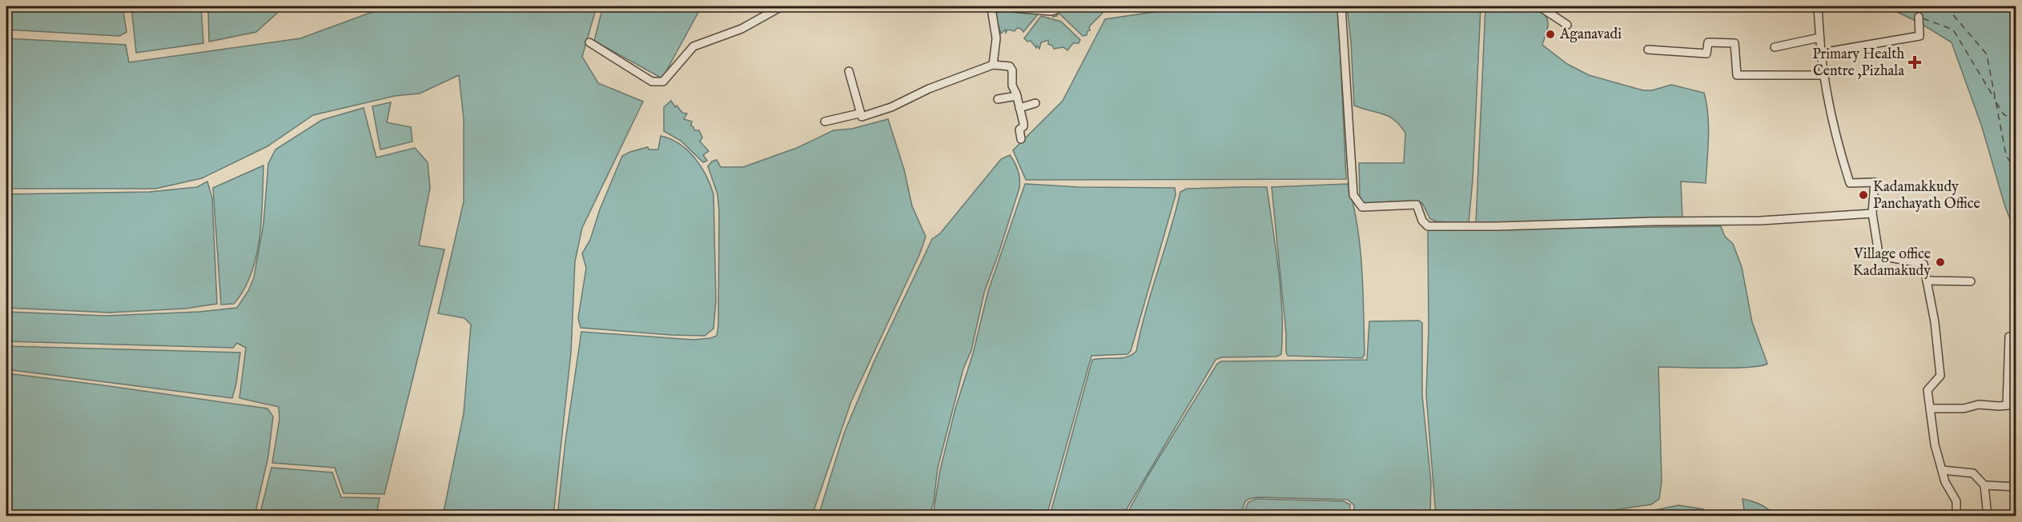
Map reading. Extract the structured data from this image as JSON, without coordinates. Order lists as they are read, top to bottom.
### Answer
{
  "places": {
    "other": ["Aganavadi", "Kadamakkudy Panchayath Office", "Village office Kadamakudy"],
    "health": ["Primary Health Centre ,Pizhala"]
  }
}
